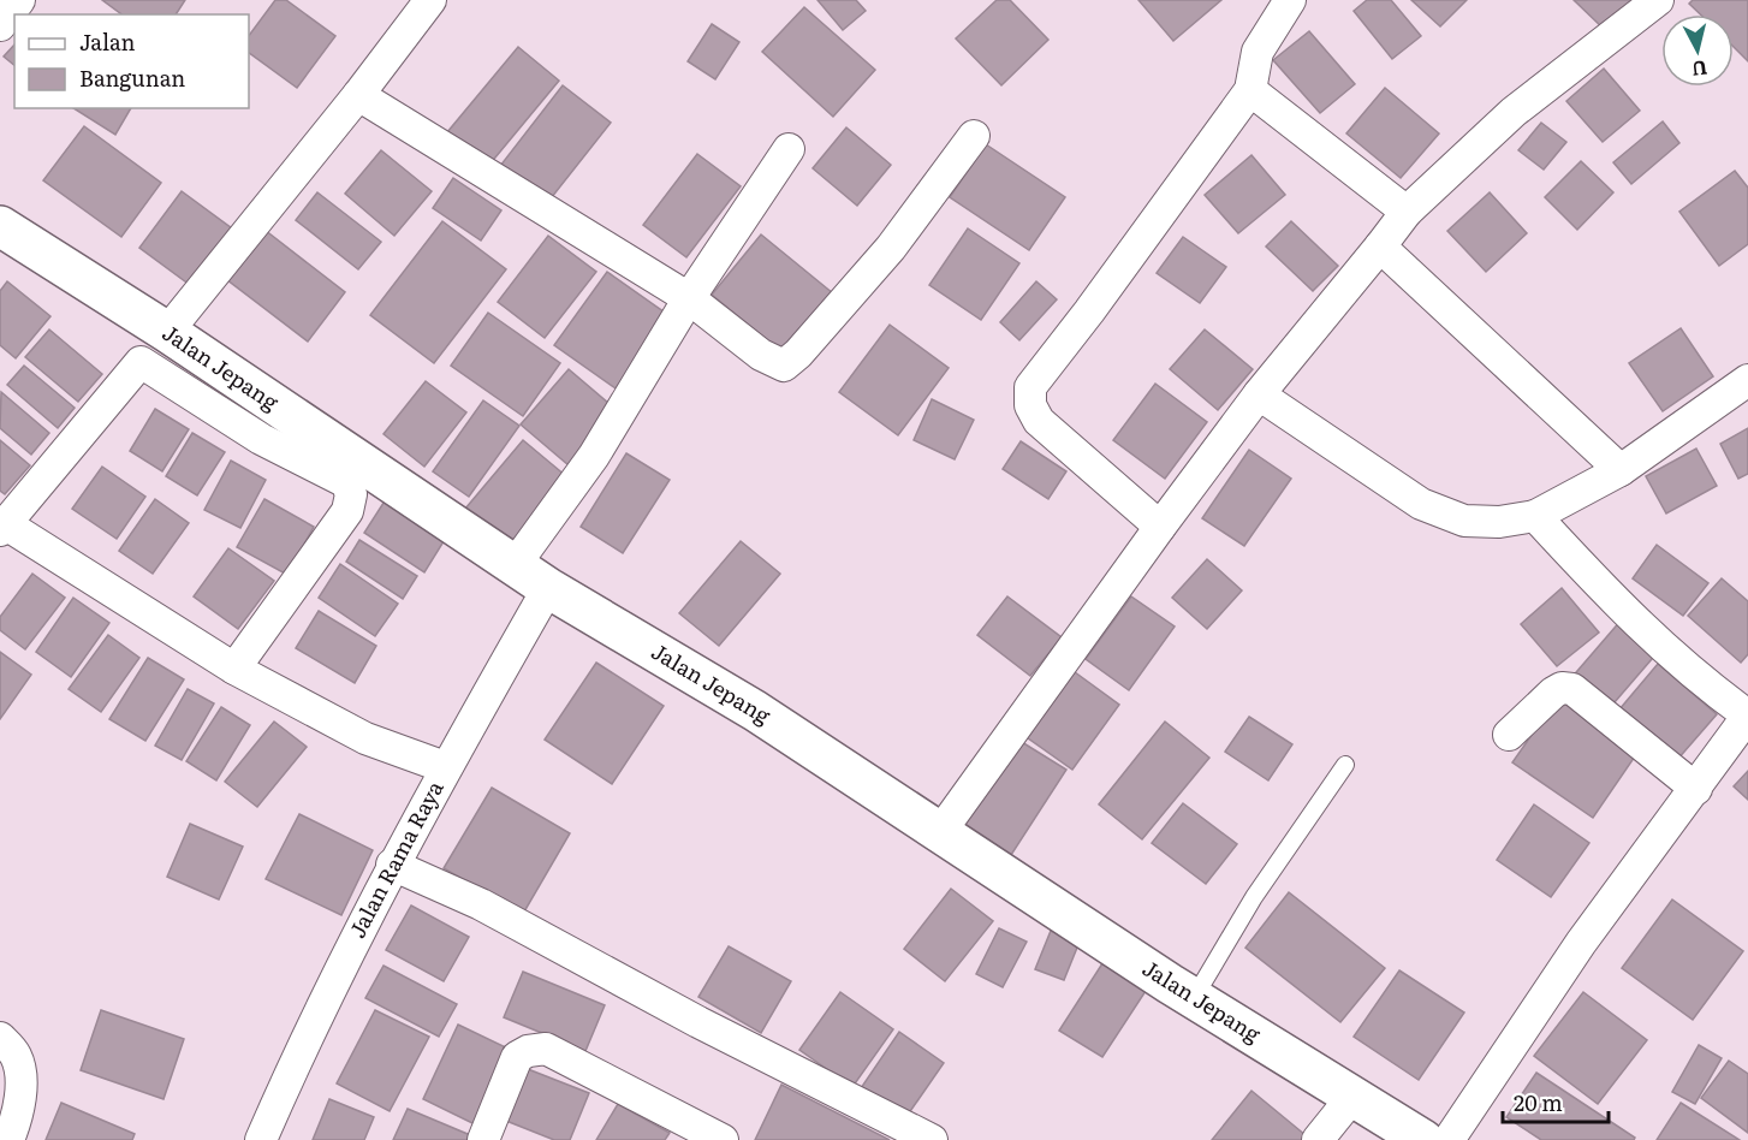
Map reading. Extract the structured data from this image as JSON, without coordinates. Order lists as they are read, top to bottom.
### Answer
{
  "streets": {
    "street": ["Jalan Jepang", "Jalan Rama Raya"]
  },
  "crossings": [
    ["Jalan Jepang", "Jalan Rama Raya"]
  ],
  "legend": ["Jalan", "Bangunan"],
  "scale_bar": "20 m",
  "north": "bottom"
}
